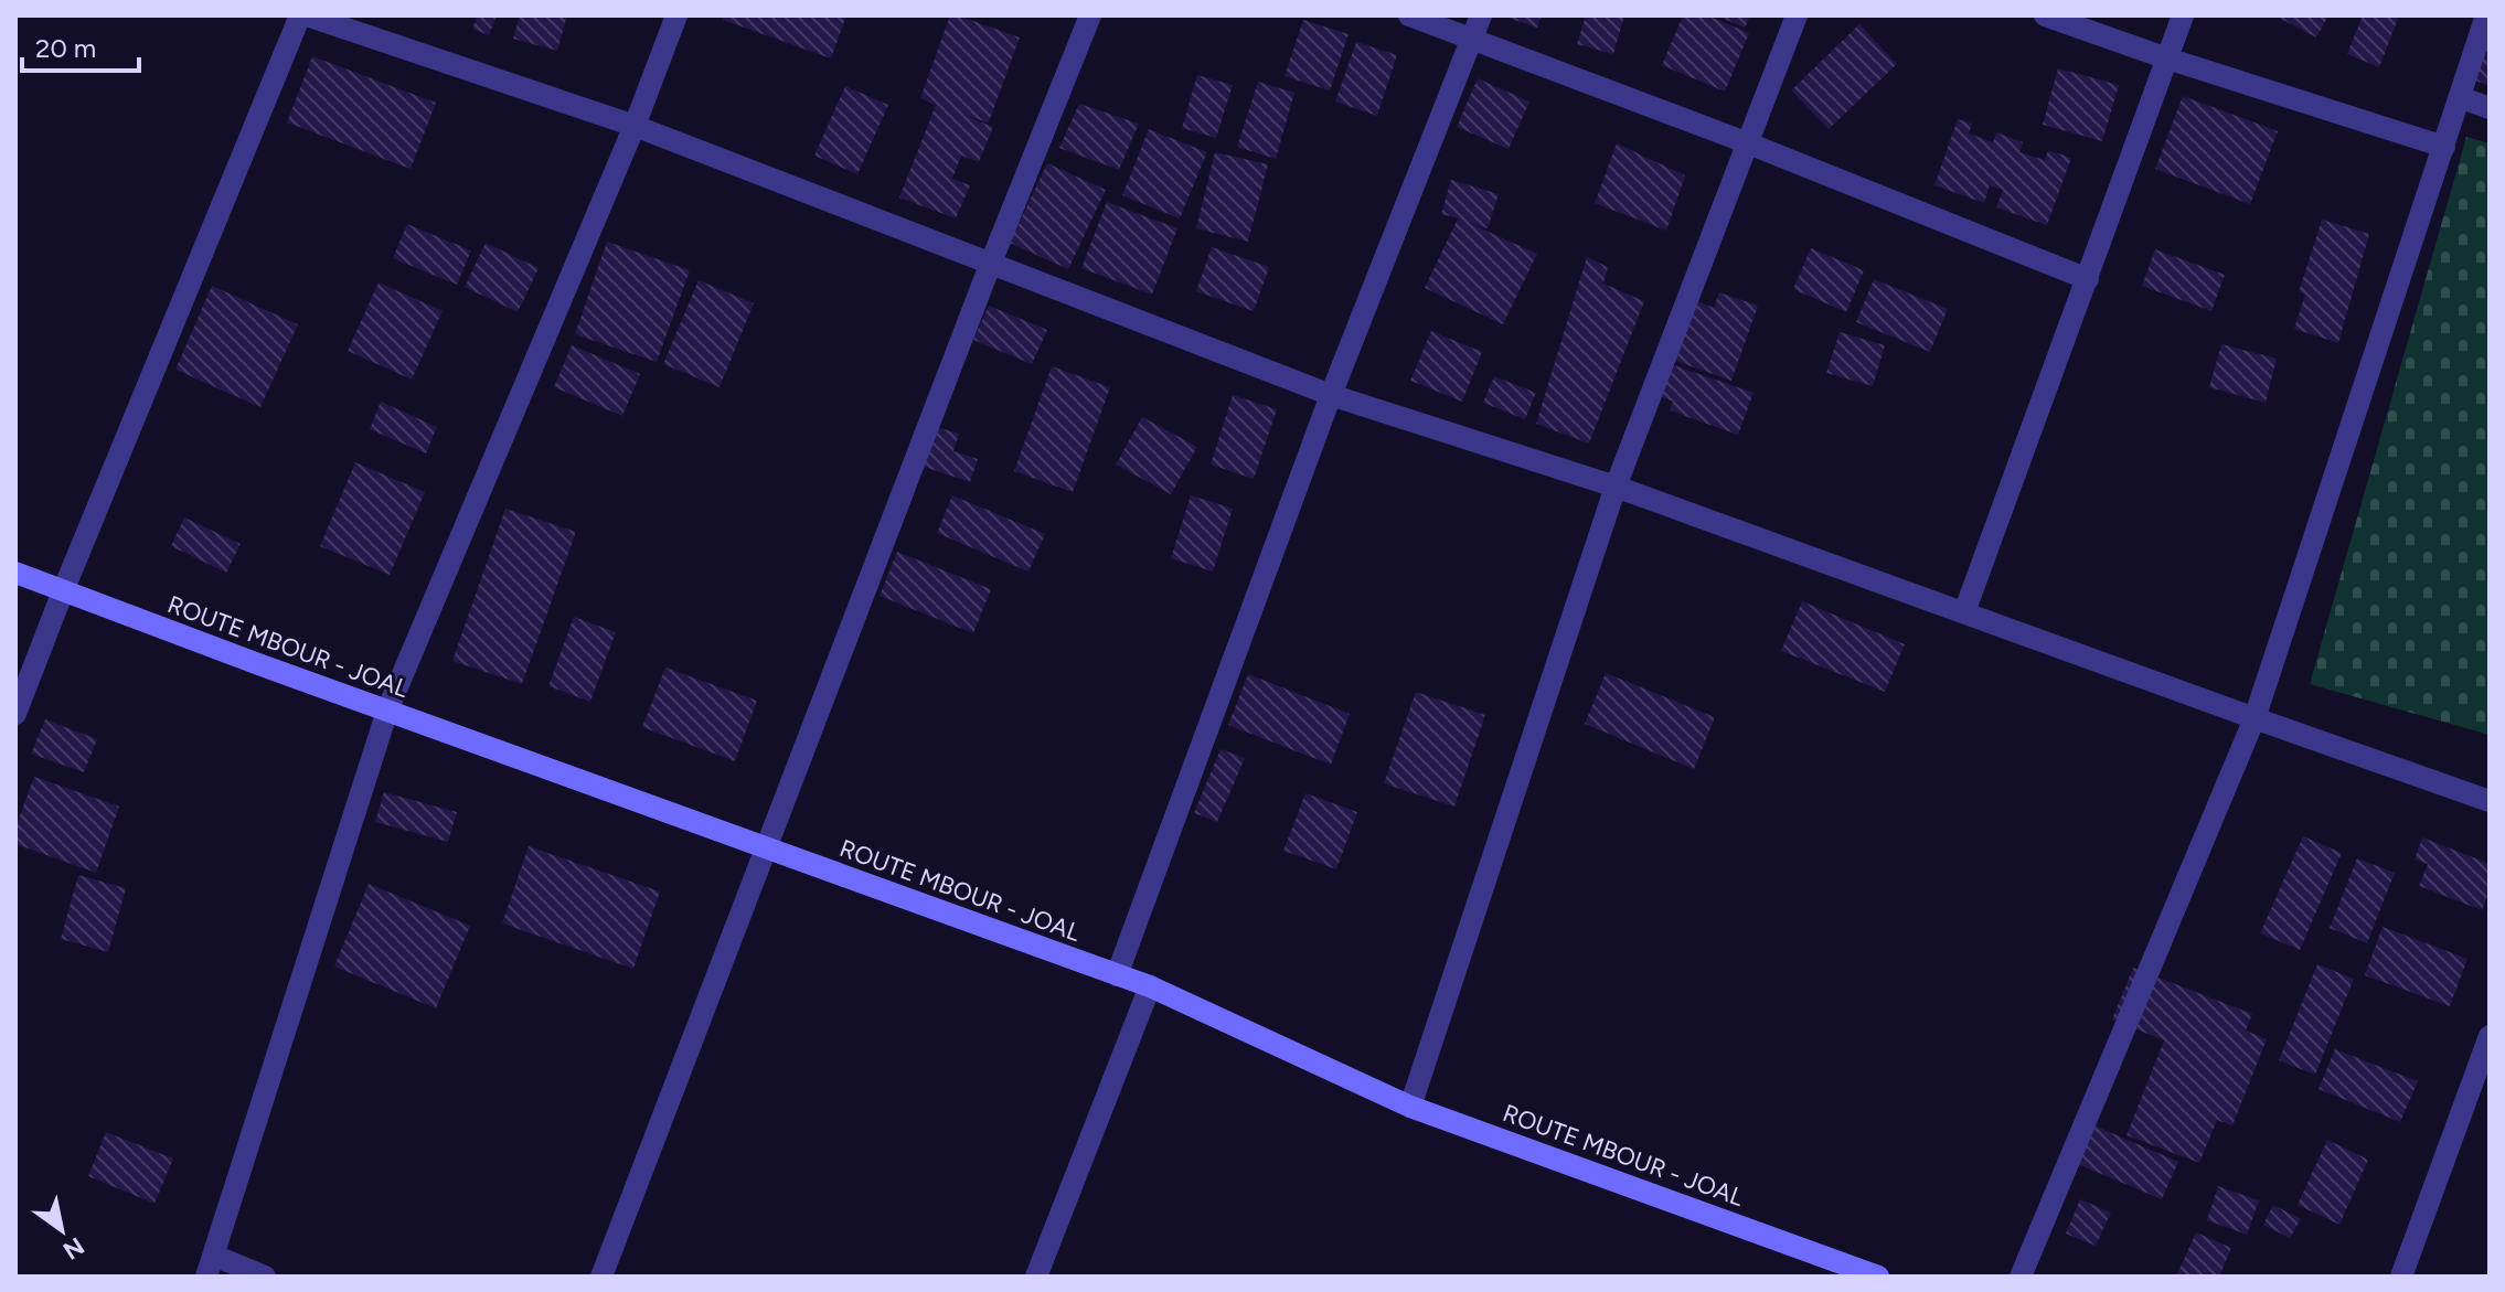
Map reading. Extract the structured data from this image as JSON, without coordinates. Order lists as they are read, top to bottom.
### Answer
{
  "streets": {
    "main road": ["ROUTE MBOUR - JOAL"]
  },
  "scale_bar": "20 m",
  "north": "bottom right"
}
